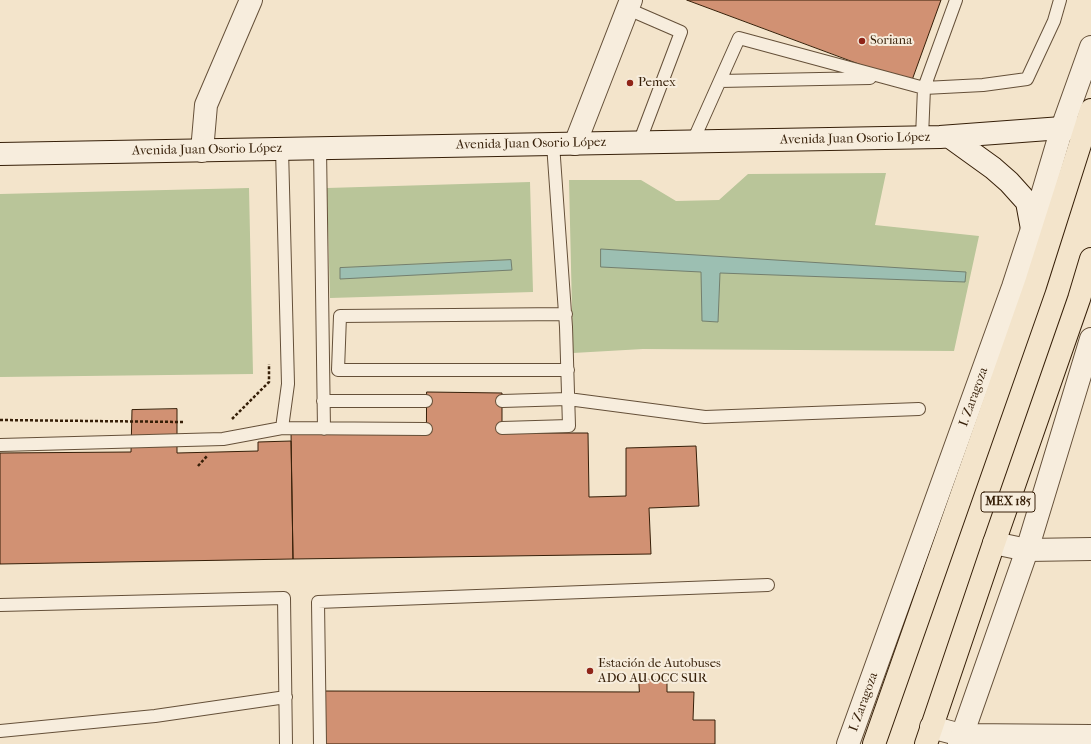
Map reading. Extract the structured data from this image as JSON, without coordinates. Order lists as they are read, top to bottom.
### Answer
{
  "streets": {
    "highway": ["MEX 185"],
    "street": ["Avenida Juan Osorio López", "I. Zaragoza"]
  },
  "crossings": [
    ["Avenida Juan Osorio López", "I. Zaragoza"],
    ["Avenida Juan Osorio López", "MEX 185"]
  ],
  "places": ["Soriana", "Pemex", "Estación de Autobuses ADO AU OCC SUR"]
}
